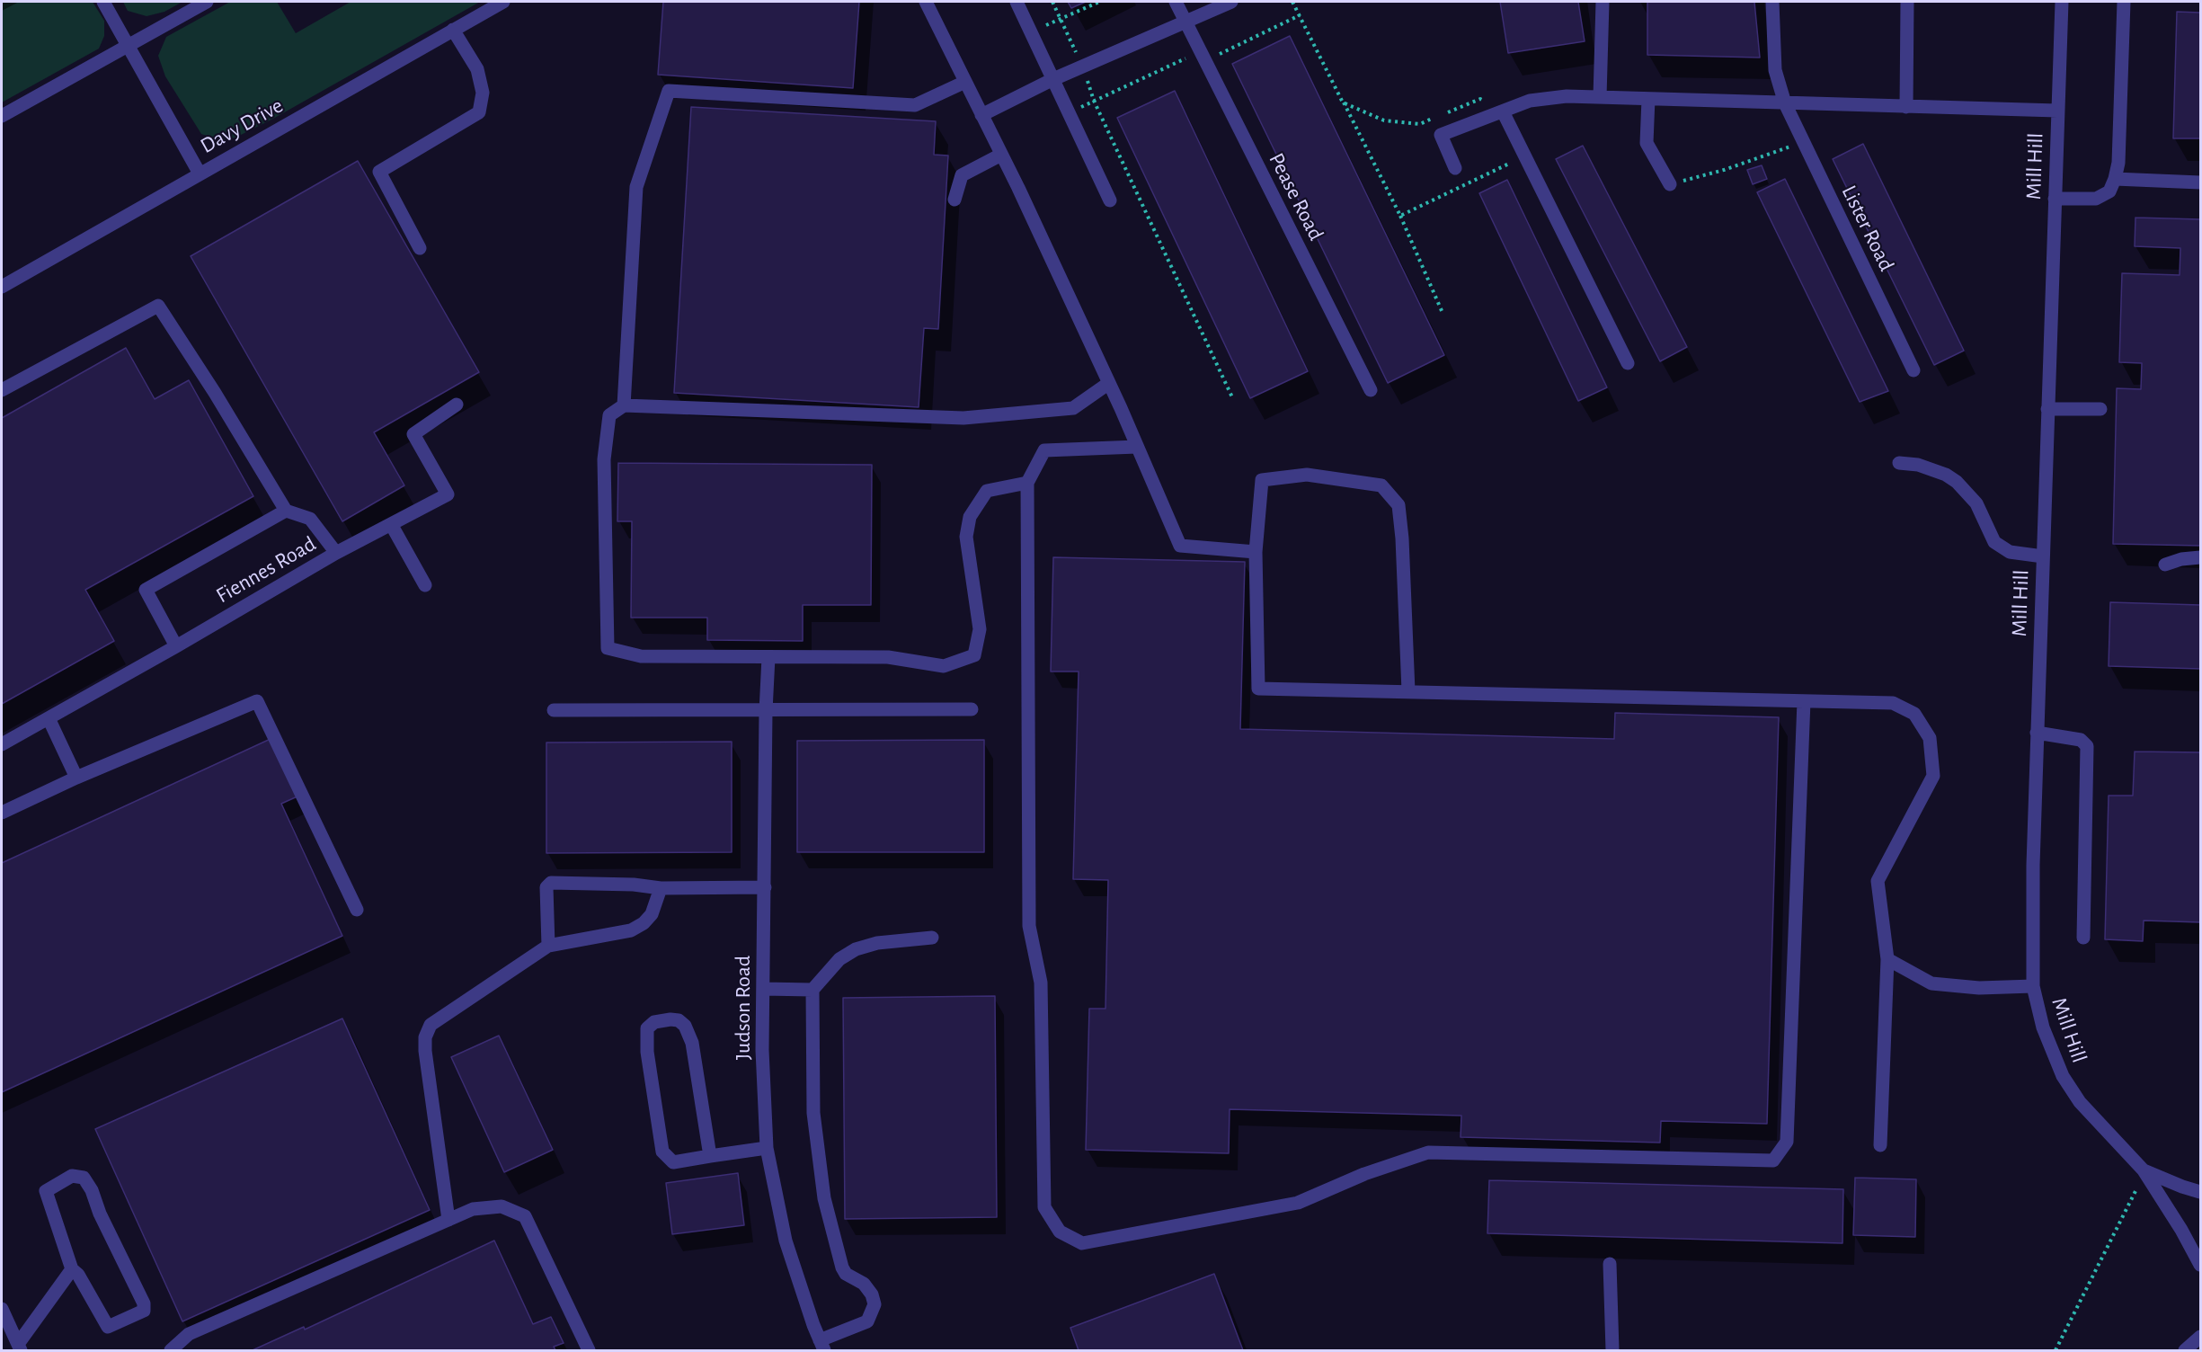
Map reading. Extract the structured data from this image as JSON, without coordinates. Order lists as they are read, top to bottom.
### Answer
{
  "streets": {
    "street": [
      "Davy Drive",
      "Mill Hill",
      "Pease Road",
      "Lister Road",
      "Fiennes Road",
      "Judson Road"
    ]
  }
}
